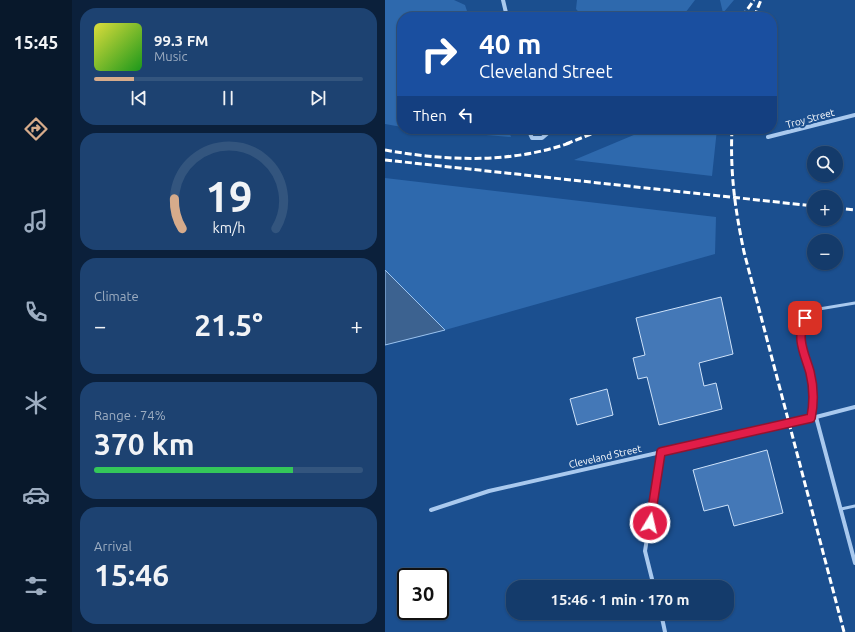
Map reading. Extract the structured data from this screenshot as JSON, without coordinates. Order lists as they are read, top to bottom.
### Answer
{
  "streets": {
    "street": ["Troy Street", "Cleveland Street"]
  },
  "page": {
    "tabs": "15:45",
    "turn": ["40 m", "Cleveland Street"],
    "song": ["99.3 FM", "Music"],
    "then": "Then",
    "map_buttons": ["+", "−"],
    "tile": [
      "Climate",
      ["Range · 74%", "370 km"],
      ["Arrival", "15:46"]
    ],
    "heat": ["−", "21.5°", "+"],
    "limit": "30",
    "trip": "15:46 · 1 min · 170 m",
    "gauge": ["19", "km/h"]
  }
}
